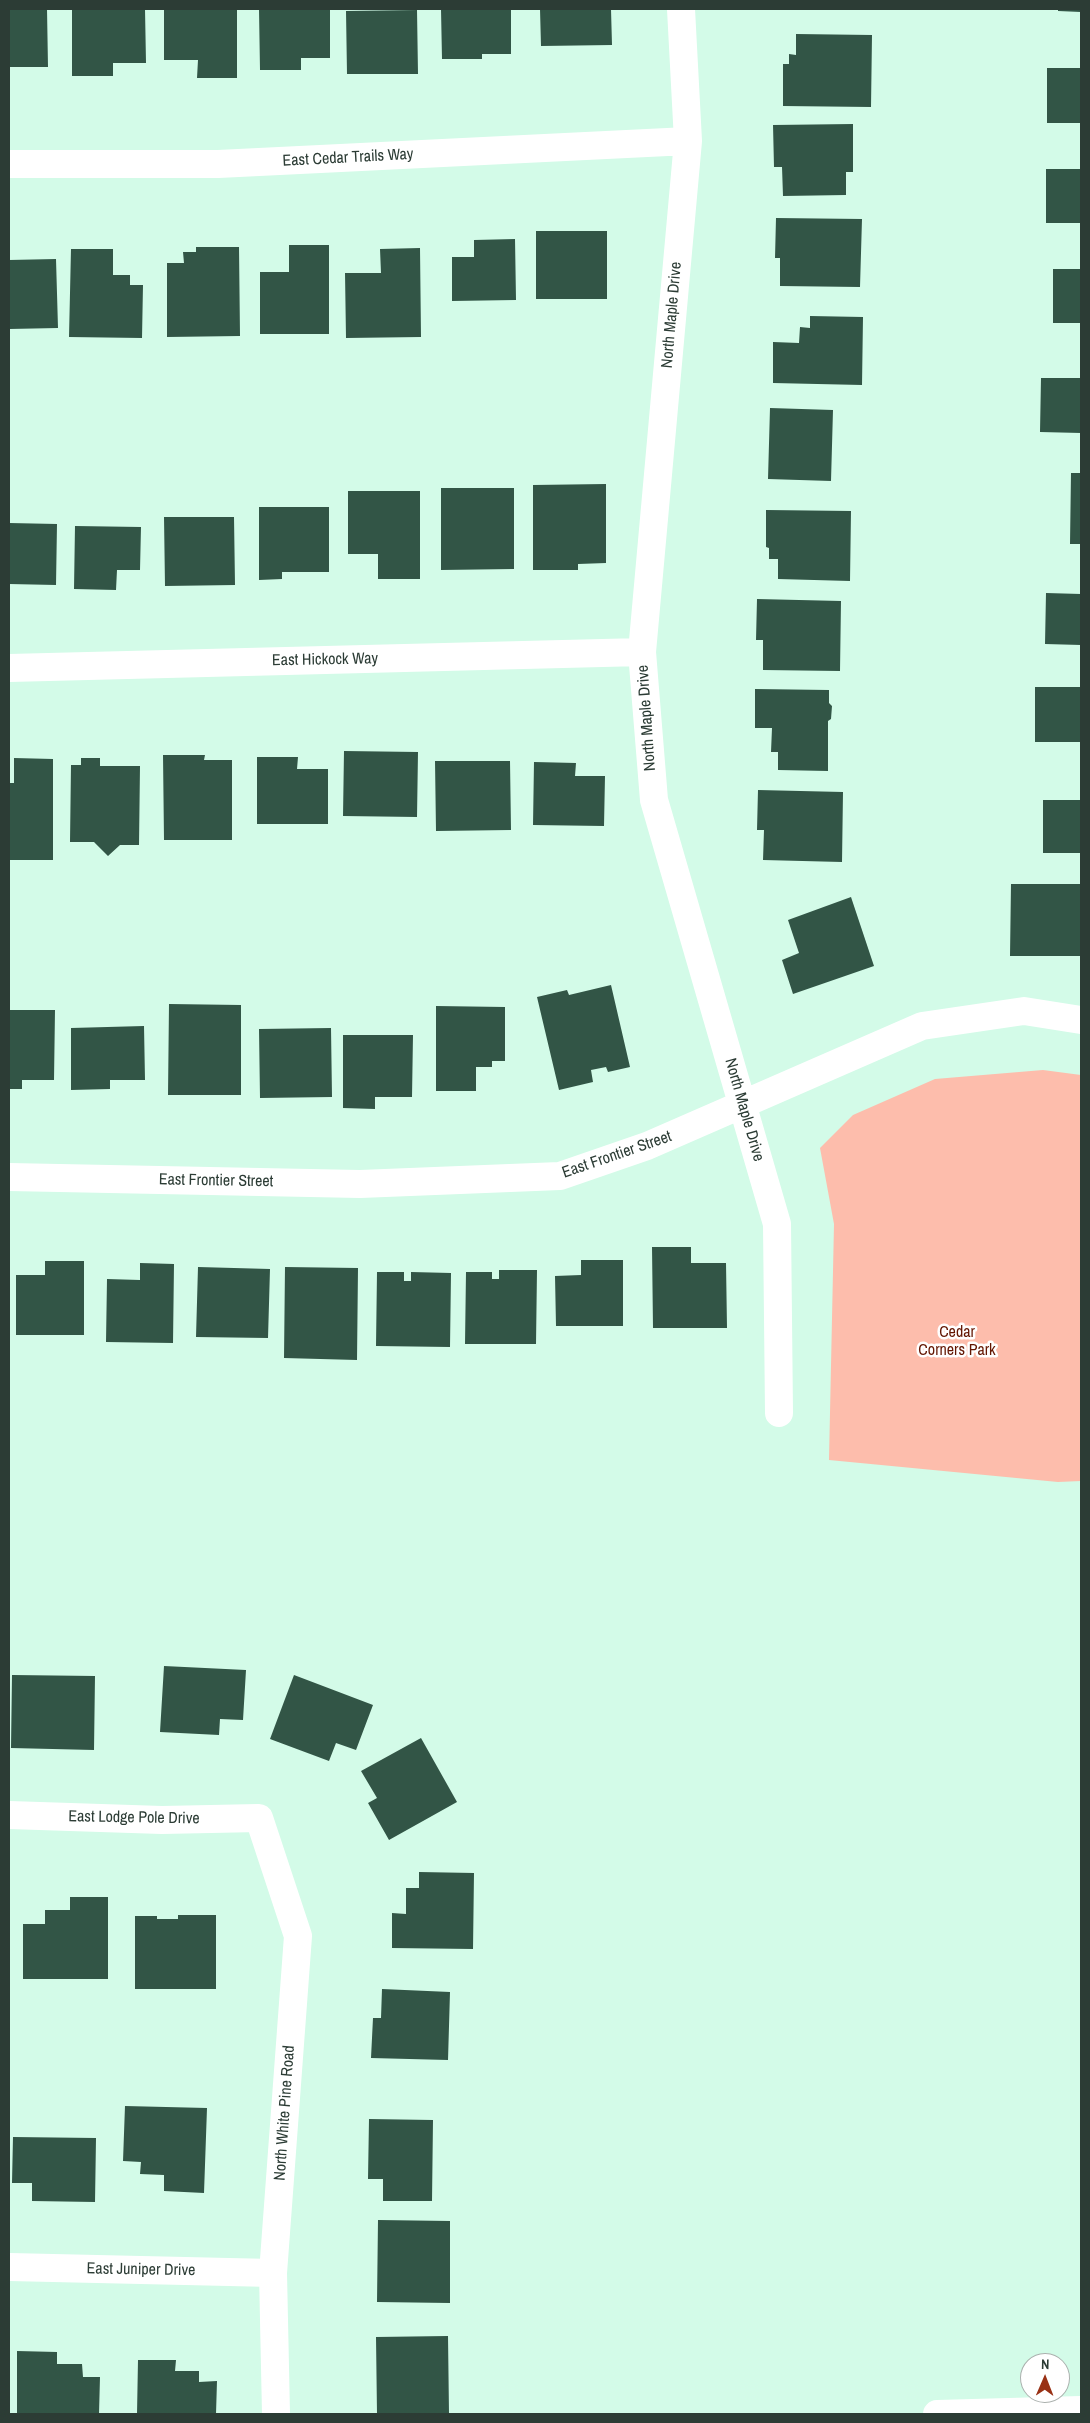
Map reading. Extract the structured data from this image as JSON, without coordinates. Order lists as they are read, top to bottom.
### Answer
{
  "streets": {
    "street": [
      "East Cedar Trails Way",
      "North Maple Drive",
      "East Hickock Way",
      "East Frontier Street",
      "East Lodge Pole Drive",
      "North White Pine Road",
      "East Juniper Drive"
    ]
  },
  "crossings": [
    ["East Cedar Trails Way", "North Maple Drive"],
    ["North Maple Drive", "East Hickock Way"],
    ["North Maple Drive", "East Frontier Street"],
    ["East Lodge Pole Drive", "North White Pine Road"],
    ["North White Pine Road", "East Juniper Drive"]
  ],
  "parks": ["Cedar Corners Park"],
  "north": "top"
}
